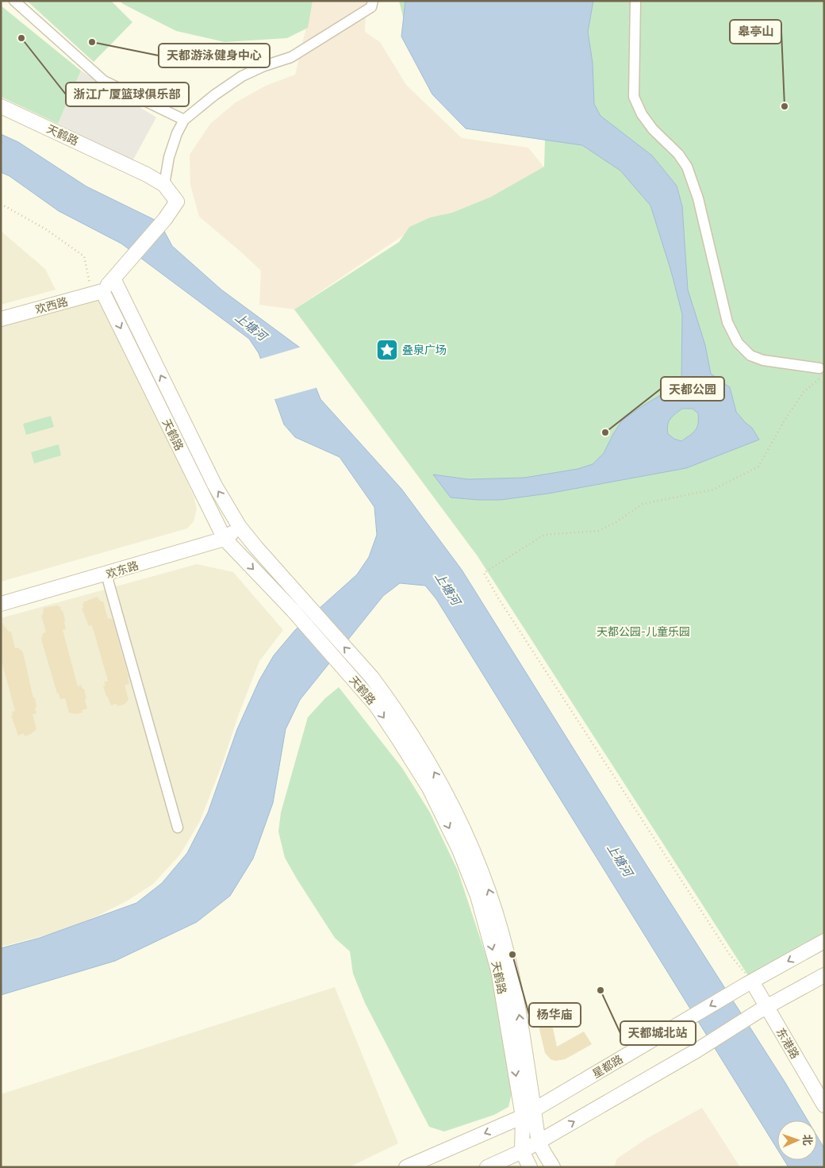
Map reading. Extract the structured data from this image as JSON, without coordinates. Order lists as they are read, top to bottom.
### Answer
{
  "streets": {
    "main road": [
      "天鹤路",
      "欢西路",
      "欢东路",
      "东港路",
      "星都路"
    ]
  },
  "crossings": [
    ["天鹤路", "欢西路"],
    ["天鹤路", "欢东路"],
    ["天鹤路", "星都路"],
    ["东港路", "星都路"]
  ],
  "water": ["上塘河"],
  "parks": ["天都公园-儿童乐园"],
  "places": {
    "other": [
      "浙江广厦篮球俱乐部",
      "天都游泳健身中心",
      "皋亭山",
      "天都公园",
      "杨华庙",
      "天都城北站"
    ],
    "place": ["叠泉广场"]
  },
  "north": "right"
}
